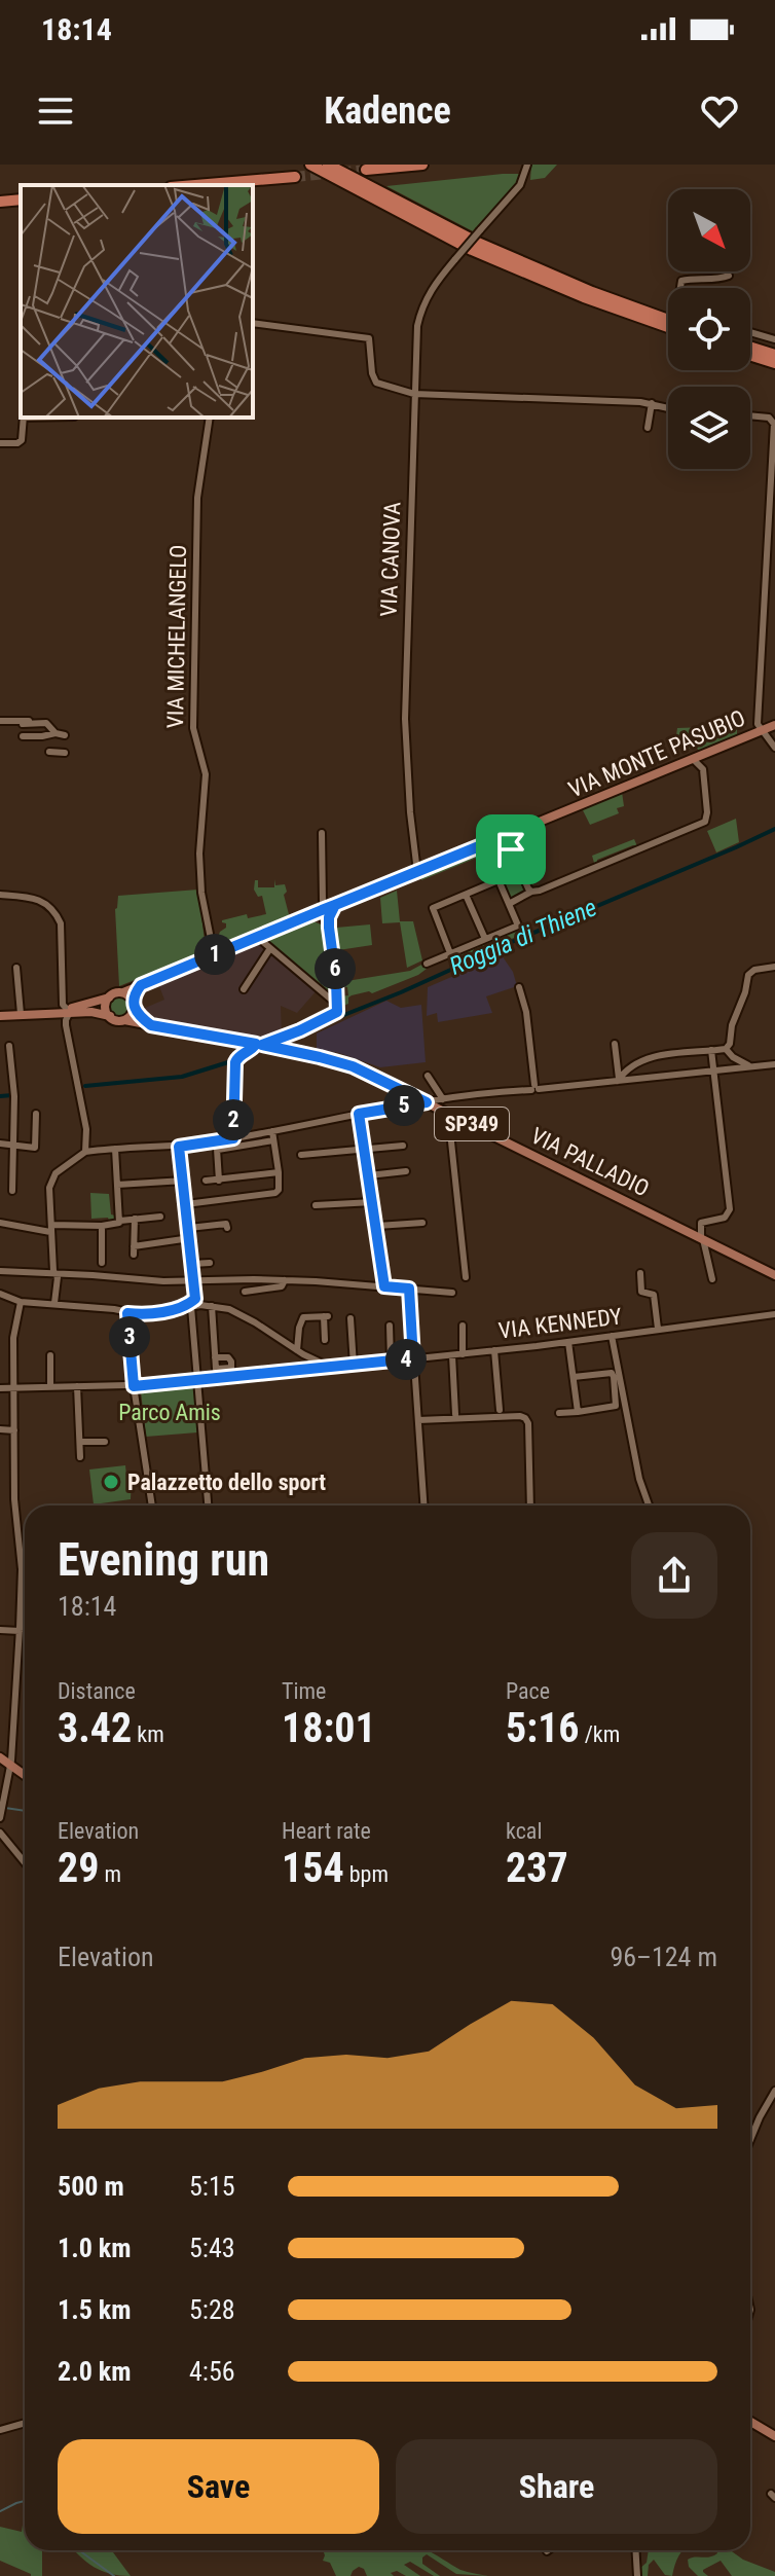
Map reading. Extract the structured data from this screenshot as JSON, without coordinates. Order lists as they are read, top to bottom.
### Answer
{
  "streets": {
    "main road": ["VIA MONTE PASUBIO", "SP349", "VIA PALLADIO"],
    "street": ["VIA CANOVA", "VIA MICHELANGELO", "VIA KENNEDY"]
  },
  "crossings": [
    ["VIA CANOVA", "VIA MONTE PASUBIO"],
    ["VIA MICHELANGELO", "VIA MONTE PASUBIO"],
    ["VIA MONTE PASUBIO", "SP349"],
    ["SP349", "VIA PALLADIO"]
  ],
  "water": ["Roggia di Thiene"],
  "parks": ["Parco Amis"],
  "places": ["Palazzetto dello sport"],
  "north": "bottom right",
  "page": {
    "status": "18:14",
    "header": "Kadence",
    "pins": [
      "1",
      "6",
      "5",
      "2",
      "3",
      "4"
    ],
    "heading": ["Evening run", "18:14"],
    "stats": [
      ["Distance", "3.42 km"],
      ["Time", "18:01"],
      ["Pace", "5:16 /km"],
      ["Elevation", "29 m"],
      ["Heart rate", "154 bpm"],
      ["kcal", "237"]
    ],
    "chart": ["Elevation", "96–124 m"],
    "list": [
      {
        "name": "500 m",
        "note": "5:15"
      },
      {
        "name": "1.0 km",
        "note": "5:43"
      },
      {
        "name": "1.5 km",
        "note": "5:28"
      },
      {
        "name": "2.0 km",
        "note": "4:56"
      }
    ],
    "buttons": ["Save", "Share"]
  }
}
